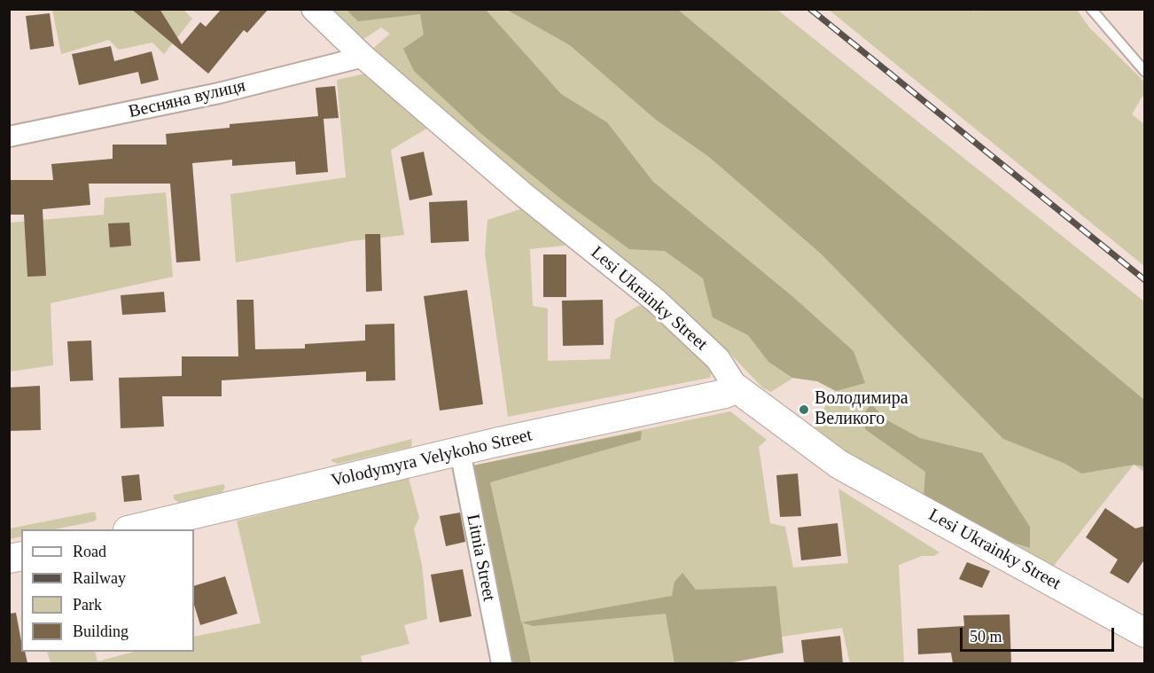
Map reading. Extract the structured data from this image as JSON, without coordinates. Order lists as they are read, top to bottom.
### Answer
{
  "streets": {
    "main road": ["Lesi Ukrainky Street", "Volodymyra Velykoho Street"],
    "street": ["Весняна вулиця", "Litnia Street"]
  },
  "crossings": [
    ["Весняна вулиця", "Lesi Ukrainky Street"],
    ["Lesi Ukrainky Street", "Volodymyra Velykoho Street"],
    ["Volodymyra Velykoho Street", "Litnia Street"]
  ],
  "places": ["Володимира Великого"],
  "legend": [
    "Road",
    "Railway",
    "Park",
    "Building"
  ],
  "scale_bar": "50 m"
}
